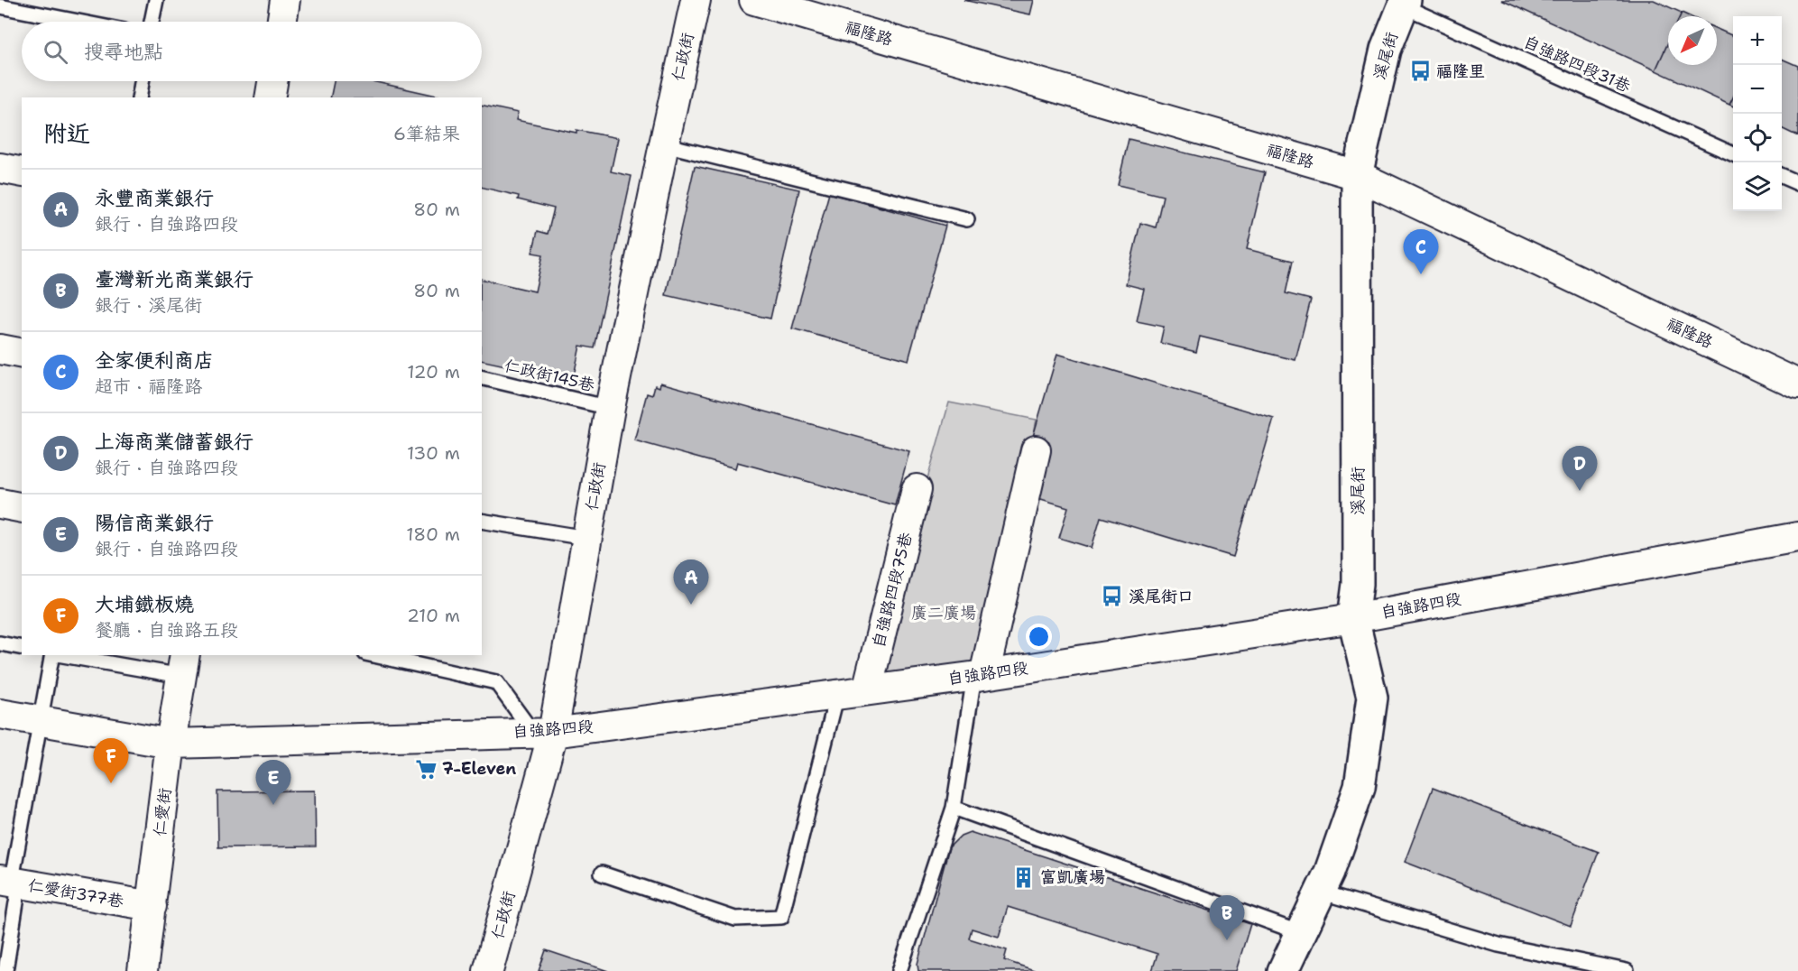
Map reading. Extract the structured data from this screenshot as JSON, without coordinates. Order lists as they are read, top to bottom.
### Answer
{
  "streets": {
    "street": [
      "福隆路",
      "溪尾街",
      "仁政街",
      "自強路四段75巷",
      "自強路四段",
      "仁愛街",
      "仁愛街377巷"
    ],
    "lane": ["自強路四段31巷", "仁政街145巷"]
  },
  "crossings": [
    ["福隆路", "溪尾街"],
    ["溪尾街", "自強路四段31巷"],
    ["溪尾街", "自強路四段"],
    ["仁政街", "仁政街145巷"],
    ["仁政街", "自強路四段"],
    ["自強路四段75巷", "自強路四段"],
    ["自強路四段", "仁愛街"],
    ["仁愛街", "仁愛街377巷"]
  ],
  "parks": ["廣二廣場"],
  "places": {
    "bus stop": ["福隆里", "溪尾街口"],
    "supermarket": ["7-Eleven"],
    "building": ["富凱廣場"]
  },
  "north": "bottom left",
  "page": {
    "map_buttons": ["+", "−"],
    "search": "搜尋地點",
    "heading": ["附近", "6筆結果"],
    "list": [
      {
        "mark": "A",
        "name": "永豐商業銀行",
        "note": "銀行 · 自強路四段",
        "value": "80 m"
      },
      {
        "mark": "B",
        "name": "臺灣新光商業銀行",
        "note": "銀行 · 溪尾街",
        "value": "80 m"
      },
      {
        "mark": "C",
        "name": "全家便利商店",
        "note": "超市 · 福隆路",
        "value": "120 m"
      },
      {
        "mark": "D",
        "name": "上海商業儲蓄銀行",
        "note": "銀行 · 自強路四段",
        "value": "130 m"
      },
      {
        "mark": "E",
        "name": "陽信商業銀行",
        "note": "銀行 · 自強路四段",
        "value": "180 m"
      },
      {
        "mark": "F",
        "name": "大埔鐵板燒",
        "note": "餐廳 · 自強路五段",
        "value": "210 m"
      }
    ],
    "pins": [
      "C",
      "D",
      "A",
      "F",
      "E",
      "B"
    ]
  }
}
